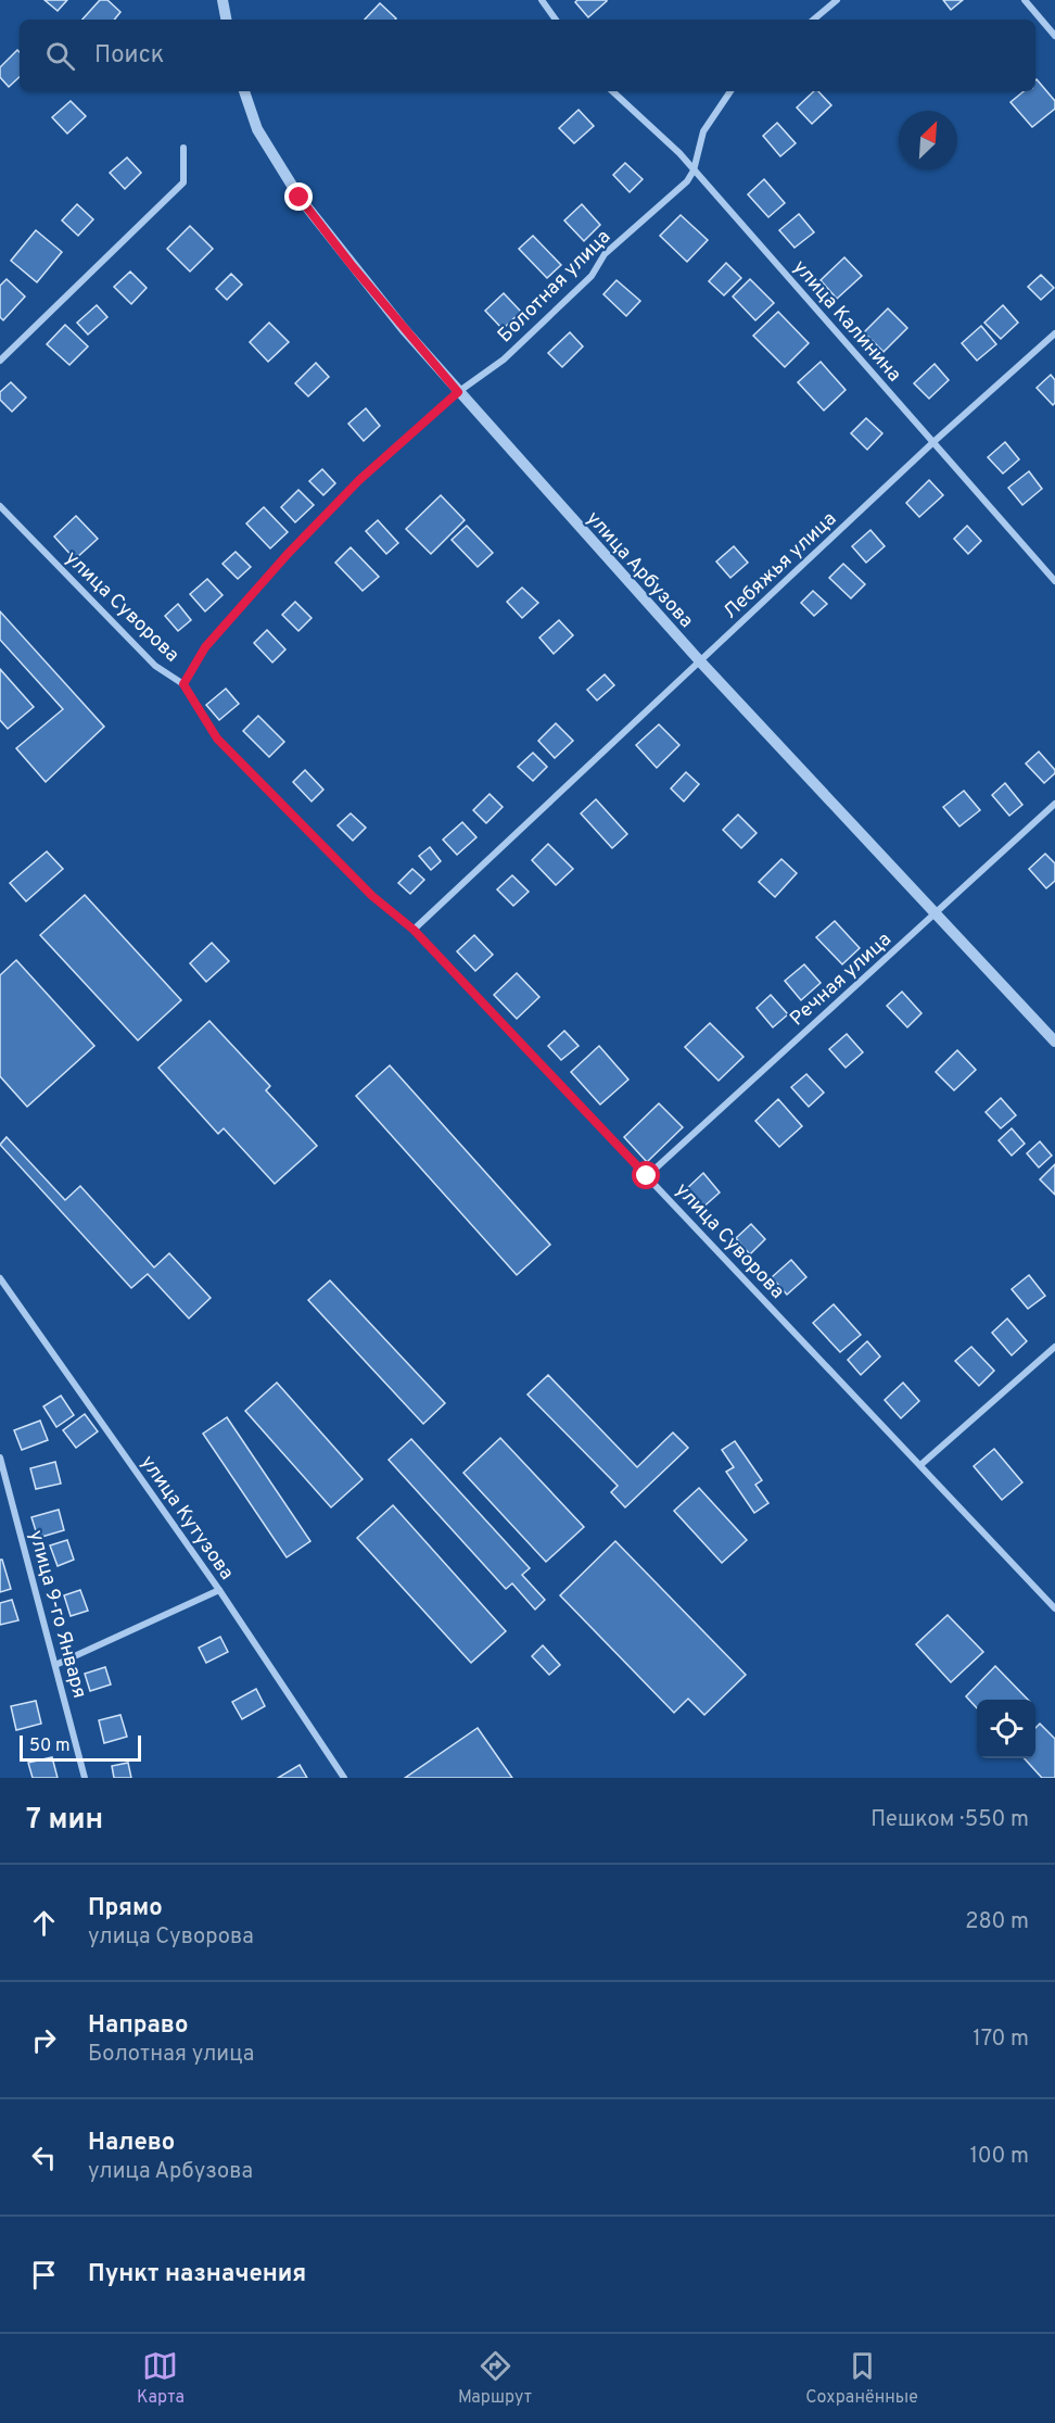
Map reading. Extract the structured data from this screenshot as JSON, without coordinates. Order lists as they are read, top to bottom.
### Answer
{
  "streets": {
    "street": [
      "Болотная улица",
      "улица Калинина",
      "Лебяжья улица",
      "улица Арбузова",
      "улица Суворова",
      "Речная улица",
      "улица Кутузова",
      "улица 9-го Января"
    ]
  },
  "crossings": [
    ["Болотная улица", "улица Калинина"],
    ["Болотная улица", "улица Арбузова"],
    ["Болотная улица", "улица Суворова"],
    ["улица Калинина", "Лебяжья улица"],
    ["Лебяжья улица", "улица Арбузова"],
    ["Лебяжья улица", "улица Суворова"],
    ["улица Арбузова", "Речная улица"],
    ["улица Суворова", "Речная улица"]
  ],
  "scale_bar": "50 m",
  "north": "top right",
  "page": {
    "search": "Поиск",
    "scale": "50 m",
    "heading": ["7 мин", "Пешком · 550 m"],
    "list": [
      ["Прямо", "улица Суворова", "280 m"],
      ["Направо", "Болотная улица", "170 m"],
      ["Налево", "улица Арбузова", "100 m"],
      "Пункт назначения"
    ],
    "nav": ["Карта", "Маршрут", "Сохранённые"]
  }
}
